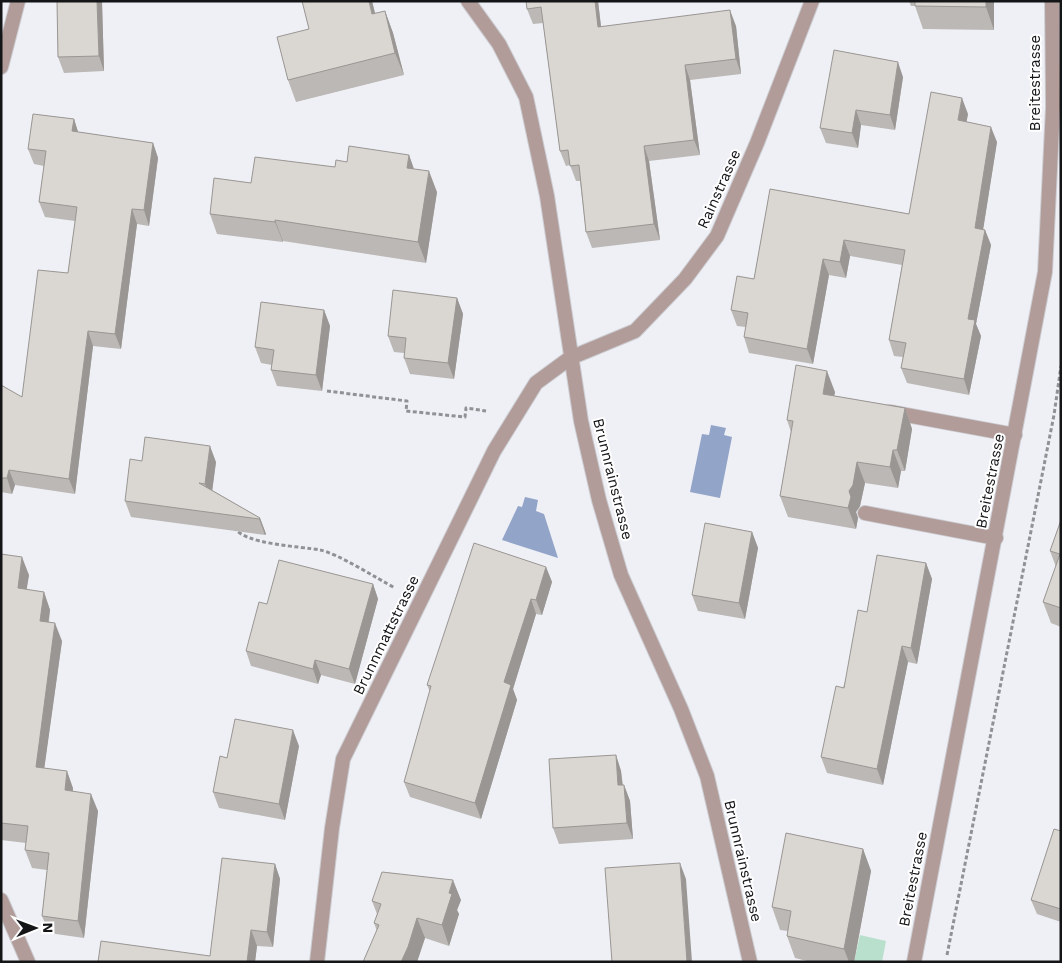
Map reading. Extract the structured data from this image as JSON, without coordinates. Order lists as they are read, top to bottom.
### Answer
{
  "streets": {
    "street": [
      "Breitestrasse",
      "Rainstrasse",
      "Brunnrainstrasse",
      "Brunnmattstrasse"
    ]
  },
  "crossings": [
    ["Rainstrasse", "Brunnrainstrasse"],
    ["Rainstrasse", "Brunnmattstrasse"],
    ["Brunnrainstrasse", "Brunnmattstrasse"]
  ],
  "north": "right"
}
